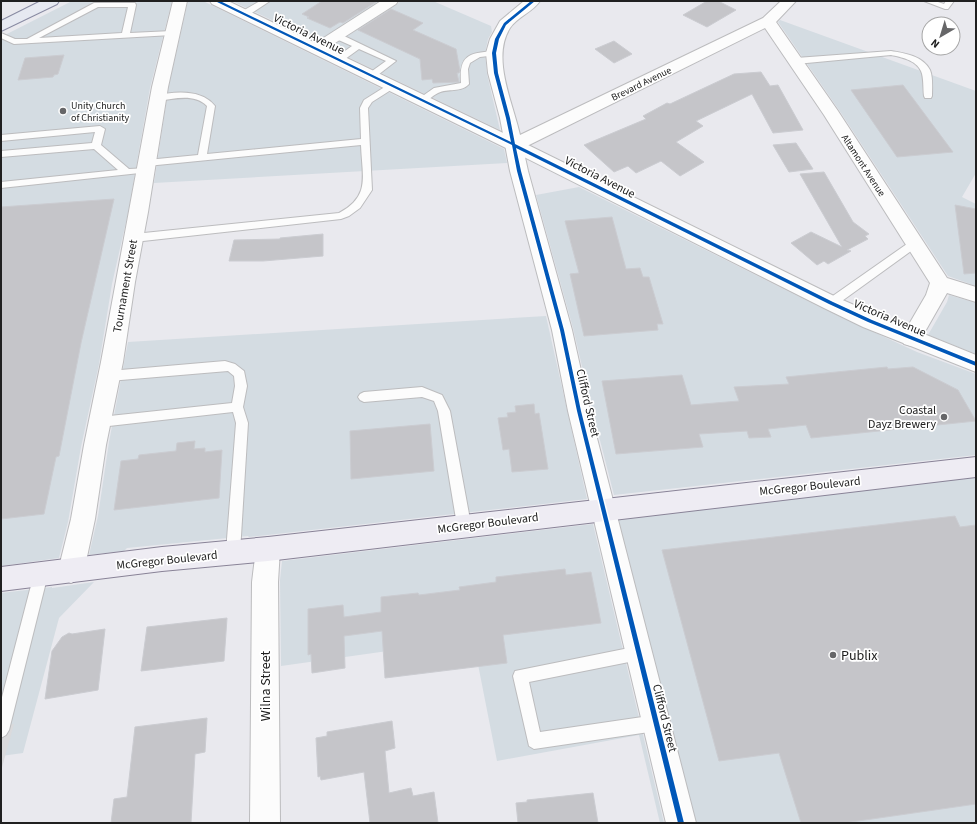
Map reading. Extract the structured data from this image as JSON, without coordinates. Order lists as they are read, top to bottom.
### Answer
{
  "streets": {
    "main road": ["McGregor Boulevard"],
    "street": [
      "Victoria Avenue",
      "Brevard Avenue",
      "Altamont Avenue",
      "Tournament Street",
      "Clifford Street",
      "Wilna Street"
    ]
  },
  "crossings": [
    ["Victoria Avenue", "Brevard Avenue"],
    ["Victoria Avenue", "Clifford Street"],
    ["Brevard Avenue", "Altamont Avenue"],
    ["Brevard Avenue", "Clifford Street"],
    ["Tournament Street", "McGregor Boulevard"],
    ["Clifford Street", "McGregor Boulevard"],
    ["McGregor Boulevard", "Wilna Street"]
  ],
  "places": ["Unity Church of Christianity", "Coastal Dayz Brewery", "Publix"],
  "north": "bottom left"
}
